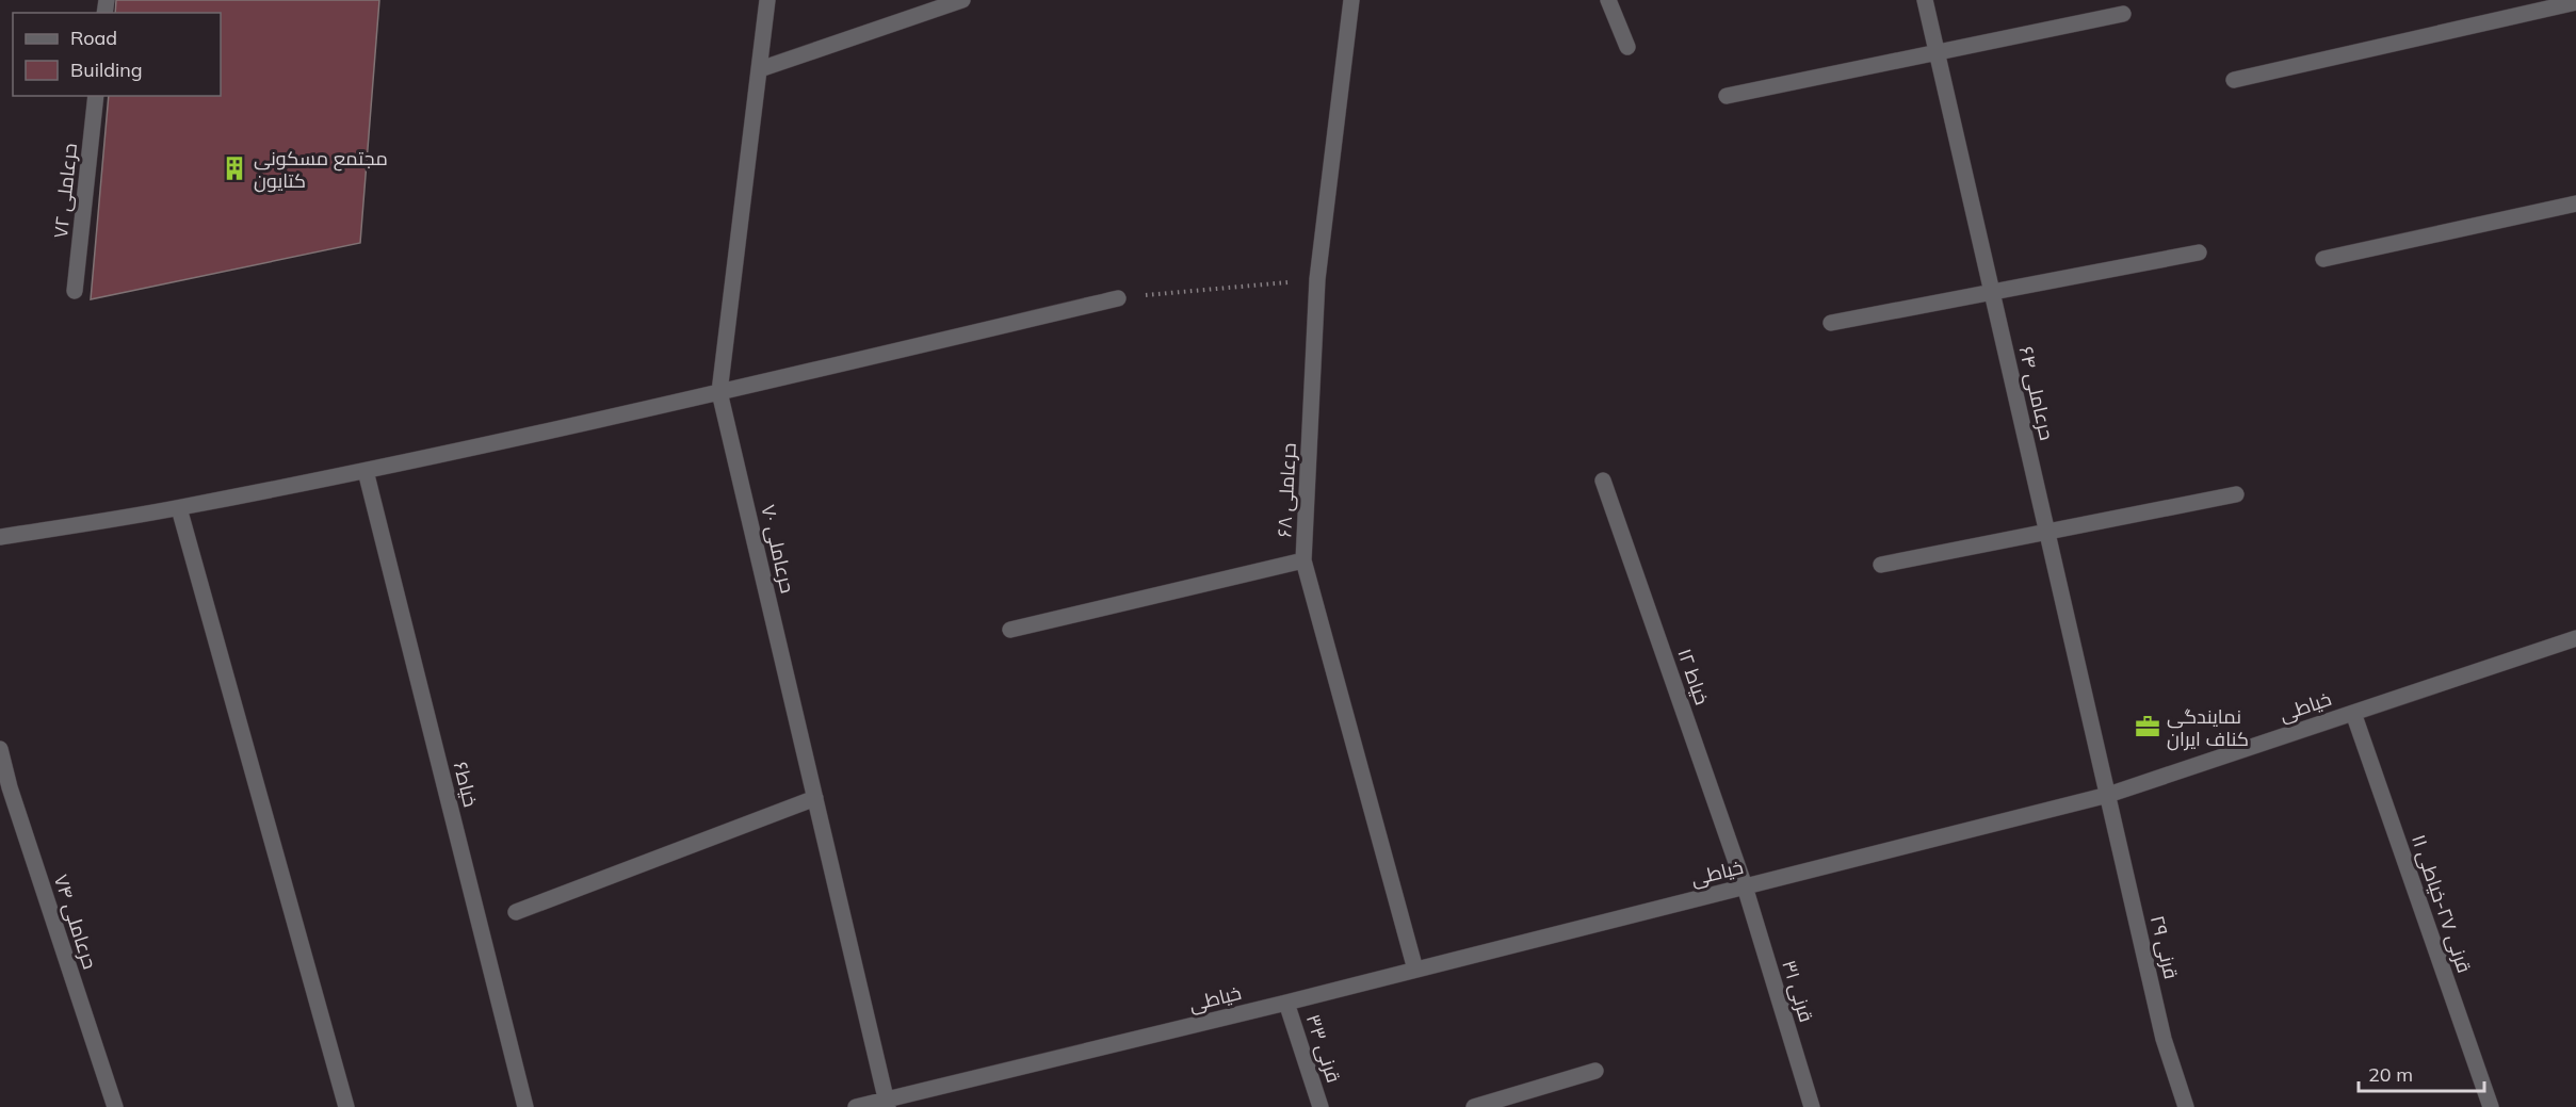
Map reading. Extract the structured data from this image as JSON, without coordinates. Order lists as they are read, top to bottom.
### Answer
{
  "streets": {
    "street": [
      "حرعاملی ۷۲",
      "حرعاملی ۶۴",
      "حرعاملی ۶۸",
      "حرعاملی ۷۰",
      "خیاط ۱۲",
      "خیاطی",
      "خیاط۶",
      "قرنی ۲۷-خیاطی ۱۱",
      "حرعاملی ۷۴",
      "قرنی ۲۹",
      "قرنی ۳۱",
      "قرنی ۳۳"
    ]
  },
  "crossings": [
    ["حرعاملی ۶۴", "خیاطی"],
    ["حرعاملی ۶۴", "قرنی ۲۹"],
    ["حرعاملی ۶۸", "خیاطی"],
    ["حرعاملی ۷۰", "خیاطی"],
    ["خیاط ۱۲", "خیاطی"],
    ["خیاط ۱۲", "قرنی ۳۱"],
    ["خیاطی", "قرنی ۲۷-خیاطی ۱۱"],
    ["خیاطی", "قرنی ۲۹"],
    ["خیاطی", "قرنی ۳۱"],
    ["خیاطی", "قرنی ۳۳"]
  ],
  "places": {
    "building": ["مجتمع مسکونی کتایون"],
    "office": ["نمایندگی کناف ایران"]
  },
  "legend": ["Road", "Building"],
  "scale_bar": "20 m"
}
